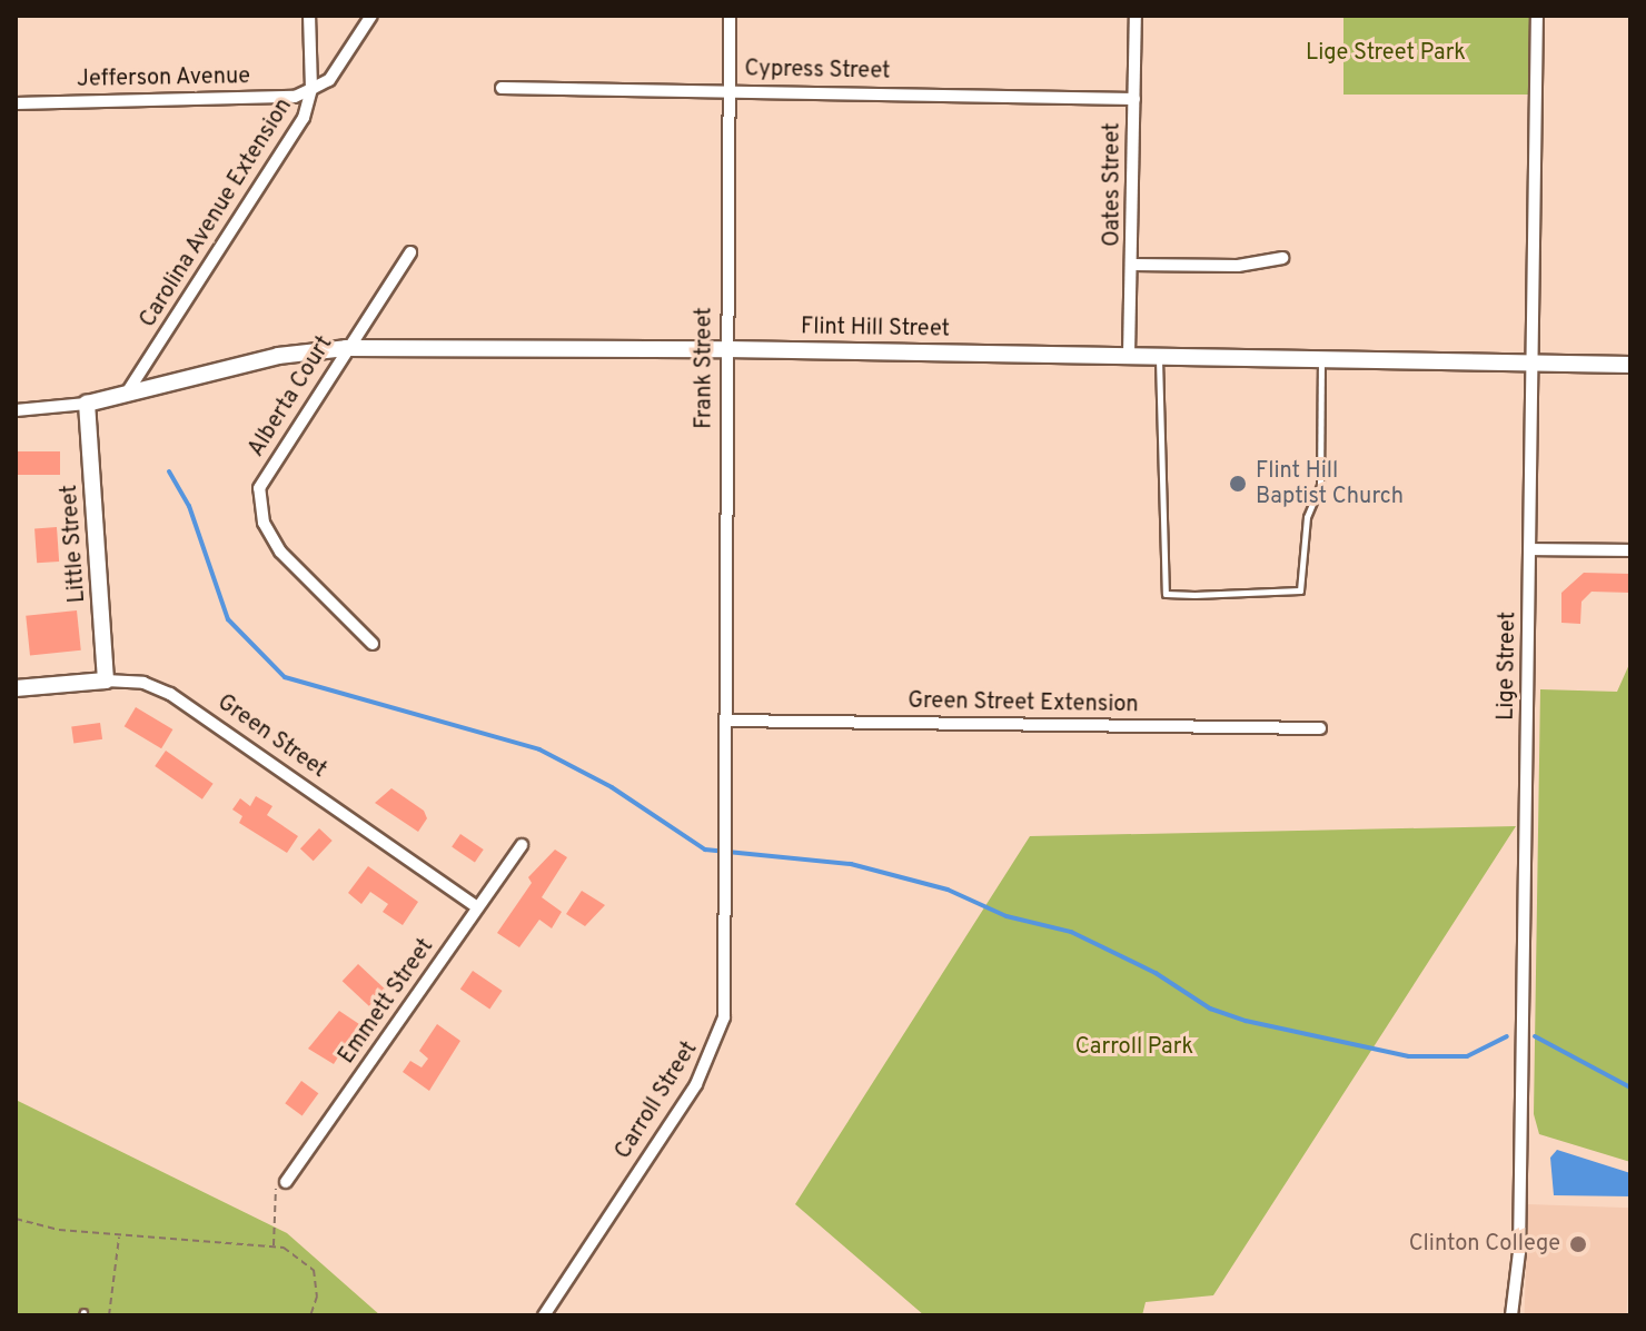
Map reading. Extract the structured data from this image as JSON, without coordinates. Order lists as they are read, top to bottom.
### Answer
{
  "streets": {
    "street": [
      "Cypress Street",
      "Jefferson Avenue",
      "Oates Street",
      "Carolina Avenue Extension",
      "Flint Hill Street",
      "Frank Street",
      "Alberta Court",
      "Little Street",
      "Lige Street",
      "Green Street Extension",
      "Green Street",
      "Emmett Street",
      "Carroll Street"
    ]
  },
  "crossings": [
    ["Cypress Street", "Oates Street"],
    ["Cypress Street", "Frank Street"],
    ["Jefferson Avenue", "Carolina Avenue Extension"],
    ["Oates Street", "Flint Hill Street"],
    ["Carolina Avenue Extension", "Flint Hill Street"],
    ["Flint Hill Street", "Frank Street"],
    ["Flint Hill Street", "Alberta Court"],
    ["Flint Hill Street", "Little Street"],
    ["Flint Hill Street", "Lige Street"],
    ["Frank Street", "Green Street Extension"],
    ["Frank Street", "Carroll Street"],
    ["Little Street", "Green Street"],
    ["Green Street Extension", "Carroll Street"],
    ["Green Street", "Emmett Street"]
  ],
  "parks": ["Lige Street Park", "Carroll Park"],
  "places": ["Flint Hill Baptist Church", "Clinton College"]
}
